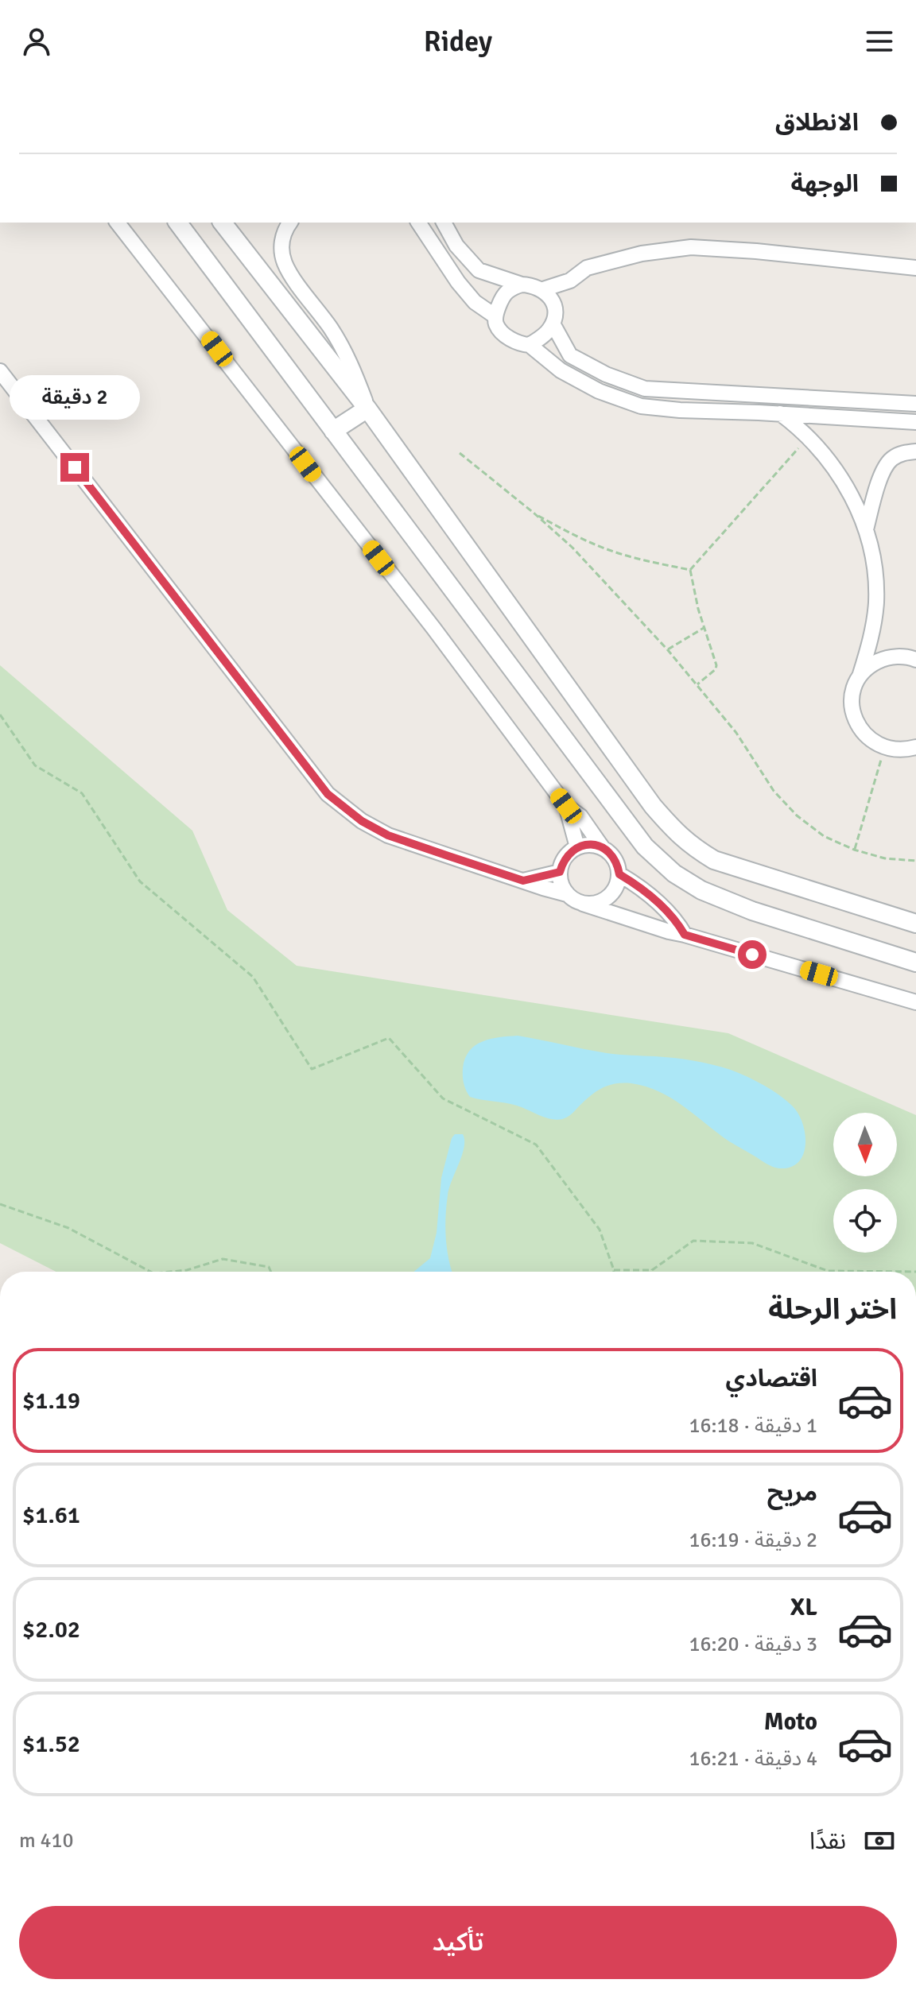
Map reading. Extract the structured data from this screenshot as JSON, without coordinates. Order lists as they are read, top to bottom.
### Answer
{
  "north": "bottom",
  "page": {
    "header": "Ridey",
    "banner": ["الانطلاق", "الوجهة"],
    "bubble": "2 دقيقة",
    "heading": "اختر الرحلة",
    "list": [
      {
        "name": "اقتصادي",
        "note": "1 دقيقة · 16:18",
        "value": "$1.19"
      },
      {
        "name": "مريح",
        "note": "2 دقيقة · 16:19",
        "value": "$1.61"
      },
      {
        "name": "XL",
        "note": "3 دقيقة · 16:20",
        "value": "$2.02"
      },
      {
        "name": "Moto",
        "note": "4 دقيقة · 16:21",
        "value": "$1.52"
      }
    ],
    "pay": ["نقدًا", "410 m"],
    "buttons": "تأكيد"
  }
}
